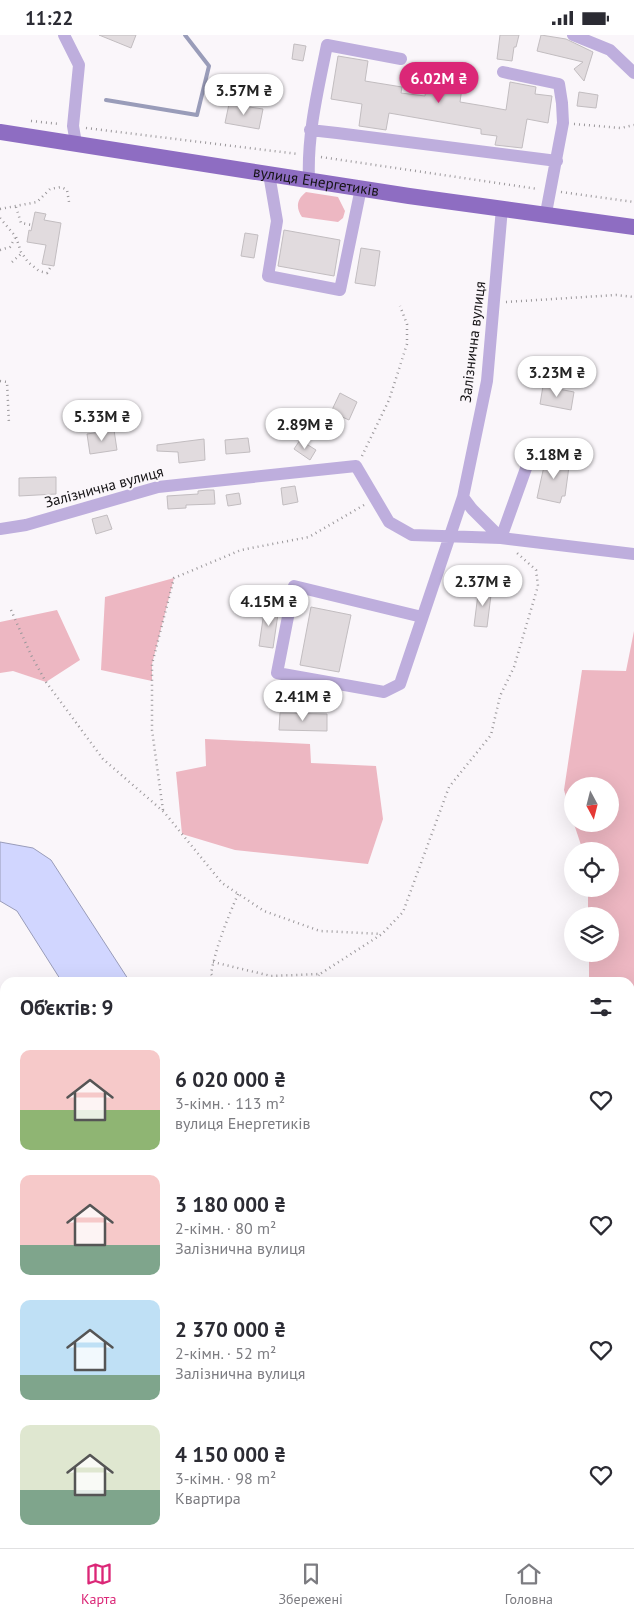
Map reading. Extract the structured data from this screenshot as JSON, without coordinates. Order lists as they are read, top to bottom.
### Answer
{
  "streets": {
    "main road": ["вулиця Енергетиків"],
    "street": ["Залізнична вулиця"]
  },
  "crossings": [
    ["вулиця Енергетиків", "Залізнична вулиця"]
  ],
  "north": "bottom",
  "page": {
    "status": "11:22",
    "price": [
      "6.02M ₴",
      "3.57M ₴",
      "3.23M ₴",
      "5.33M ₴",
      "2.89M ₴",
      "3.18M ₴",
      "2.37M ₴",
      "4.15M ₴",
      "2.41M ₴"
    ],
    "heading": "Об’єктів: 9",
    "list": [
      {
        "name": "6 020 000 ₴",
        "note": "3-кімн. · 113 m² · вулиця Енергетиків"
      },
      {
        "name": "3 180 000 ₴",
        "note": "2-кімн. · 80 m² · Залізнична вулиця"
      },
      {
        "name": "2 370 000 ₴",
        "note": "2-кімн. · 52 m² · Залізнична вулиця"
      },
      {
        "name": "4 150 000 ₴",
        "note": "3-кімн. · 98 m² · Квартира"
      }
    ],
    "tabs": ["Карта", "Збережені", "Головна"]
  }
}
